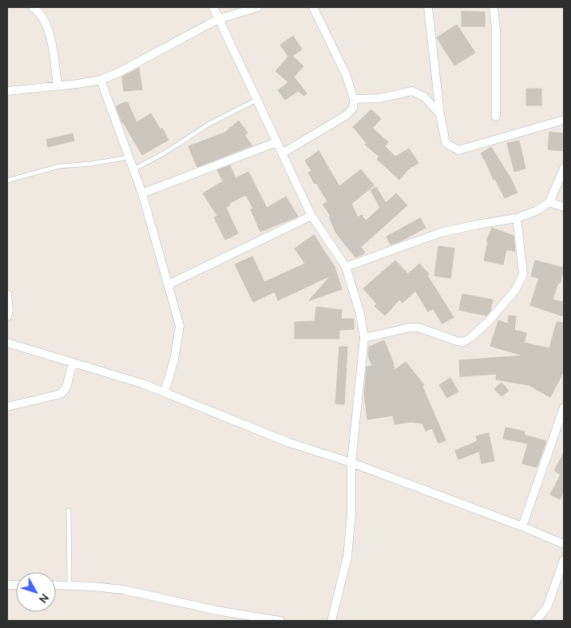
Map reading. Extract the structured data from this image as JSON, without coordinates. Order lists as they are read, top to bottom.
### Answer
{
  "north": "bottom right"
}
